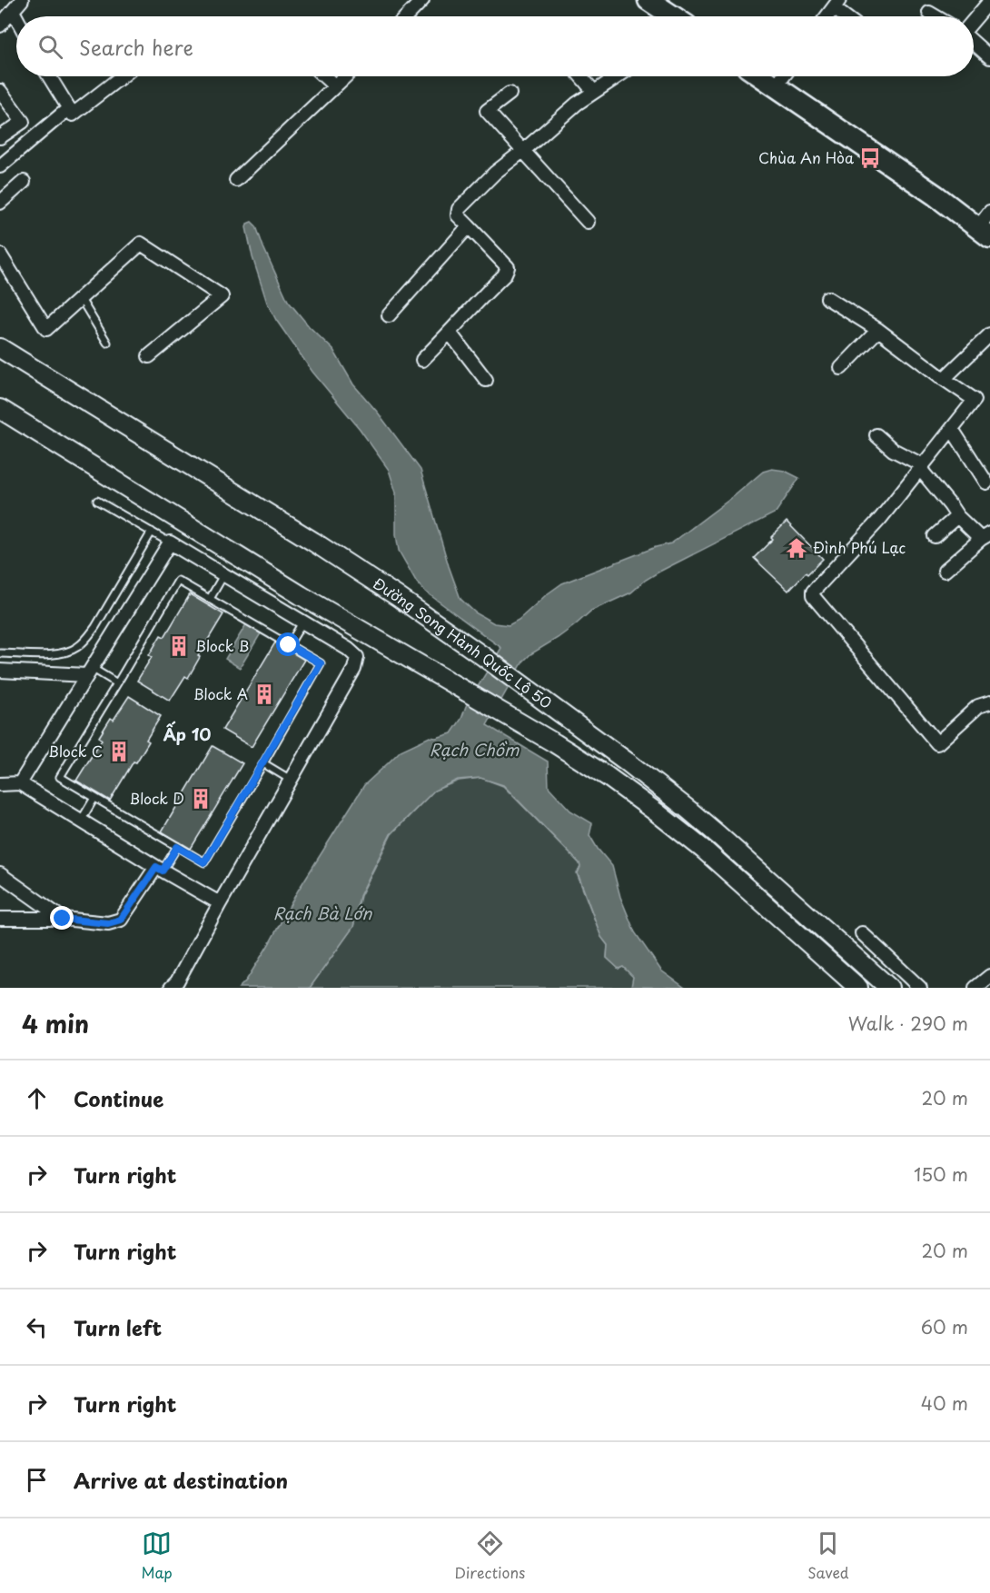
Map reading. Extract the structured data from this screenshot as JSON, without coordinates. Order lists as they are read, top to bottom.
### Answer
{
  "streets": {
    "main road": ["Đường Song Hành Quốc Lộ 50"]
  },
  "districts": ["Ấp 10"],
  "water": ["Rạch Chồm", "Rạch Bà Lớn"],
  "places": {
    "bus stop": ["Chùa An Hòa"],
    "temple": ["Đình Phú Lạc"],
    "building": [
      "Block B",
      "Block A",
      "Block C",
      "Block D"
    ]
  },
  "page": {
    "search": "Search here",
    "heading": ["4 min", "Walk · 290 m"],
    "list": [
      ["Continue", "20 m"],
      ["Turn right", "150 m"],
      ["Turn right", "20 m"],
      ["Turn left", "60 m"],
      ["Turn right", "40 m"],
      "Arrive at destination"
    ],
    "nav": ["Map", "Directions", "Saved"]
  }
}
